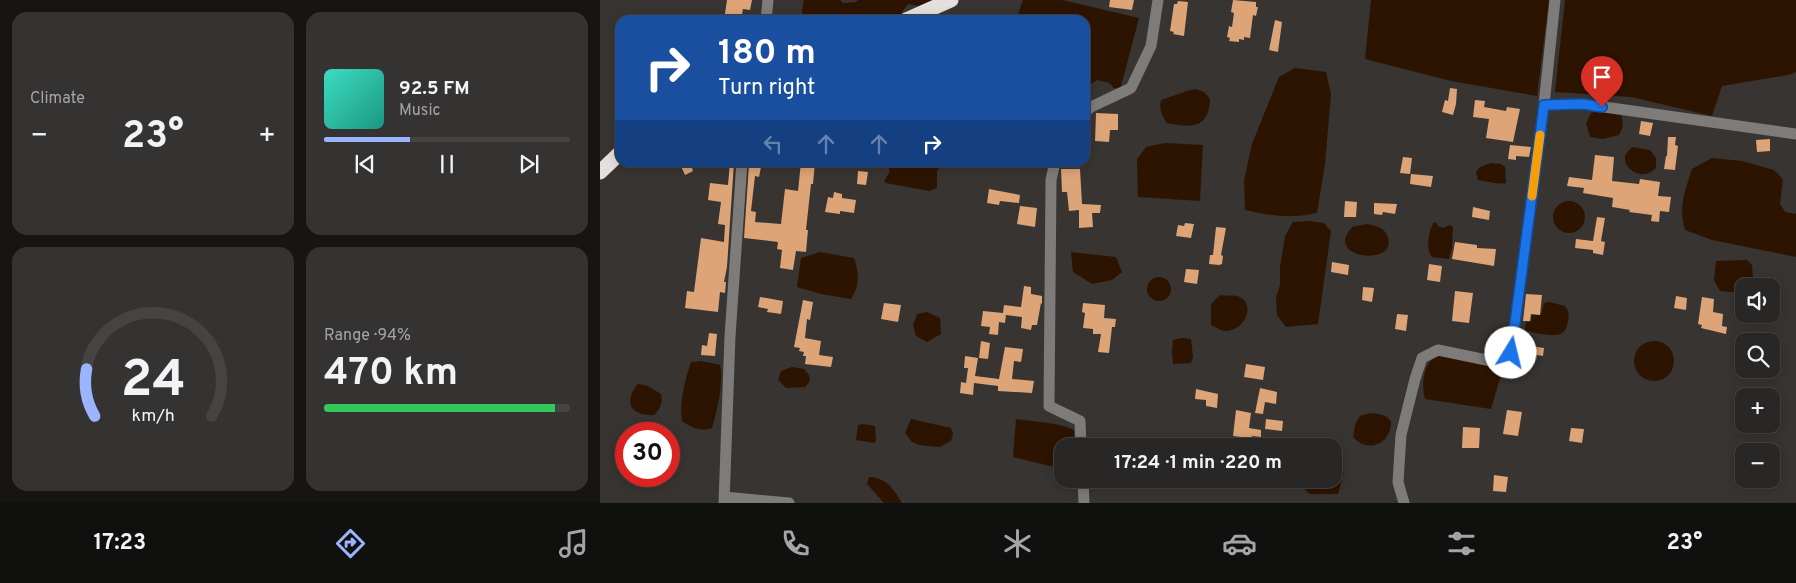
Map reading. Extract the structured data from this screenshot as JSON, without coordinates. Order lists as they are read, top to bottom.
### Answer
{
  "page": {
    "tile": [
      "Climate",
      ["Range · 94%", "470 km"]
    ],
    "turn": ["180 m", "Turn right"],
    "song": ["92.5 FM", "Music"],
    "heat": ["−", "23°", "+"],
    "map_buttons": ["+", "−"],
    "limit": "30",
    "trip": "17:24 · 1 min · 220 m",
    "tabs": ["17:23", "23°"],
    "gauge": ["24", "km/h"]
  }
}
